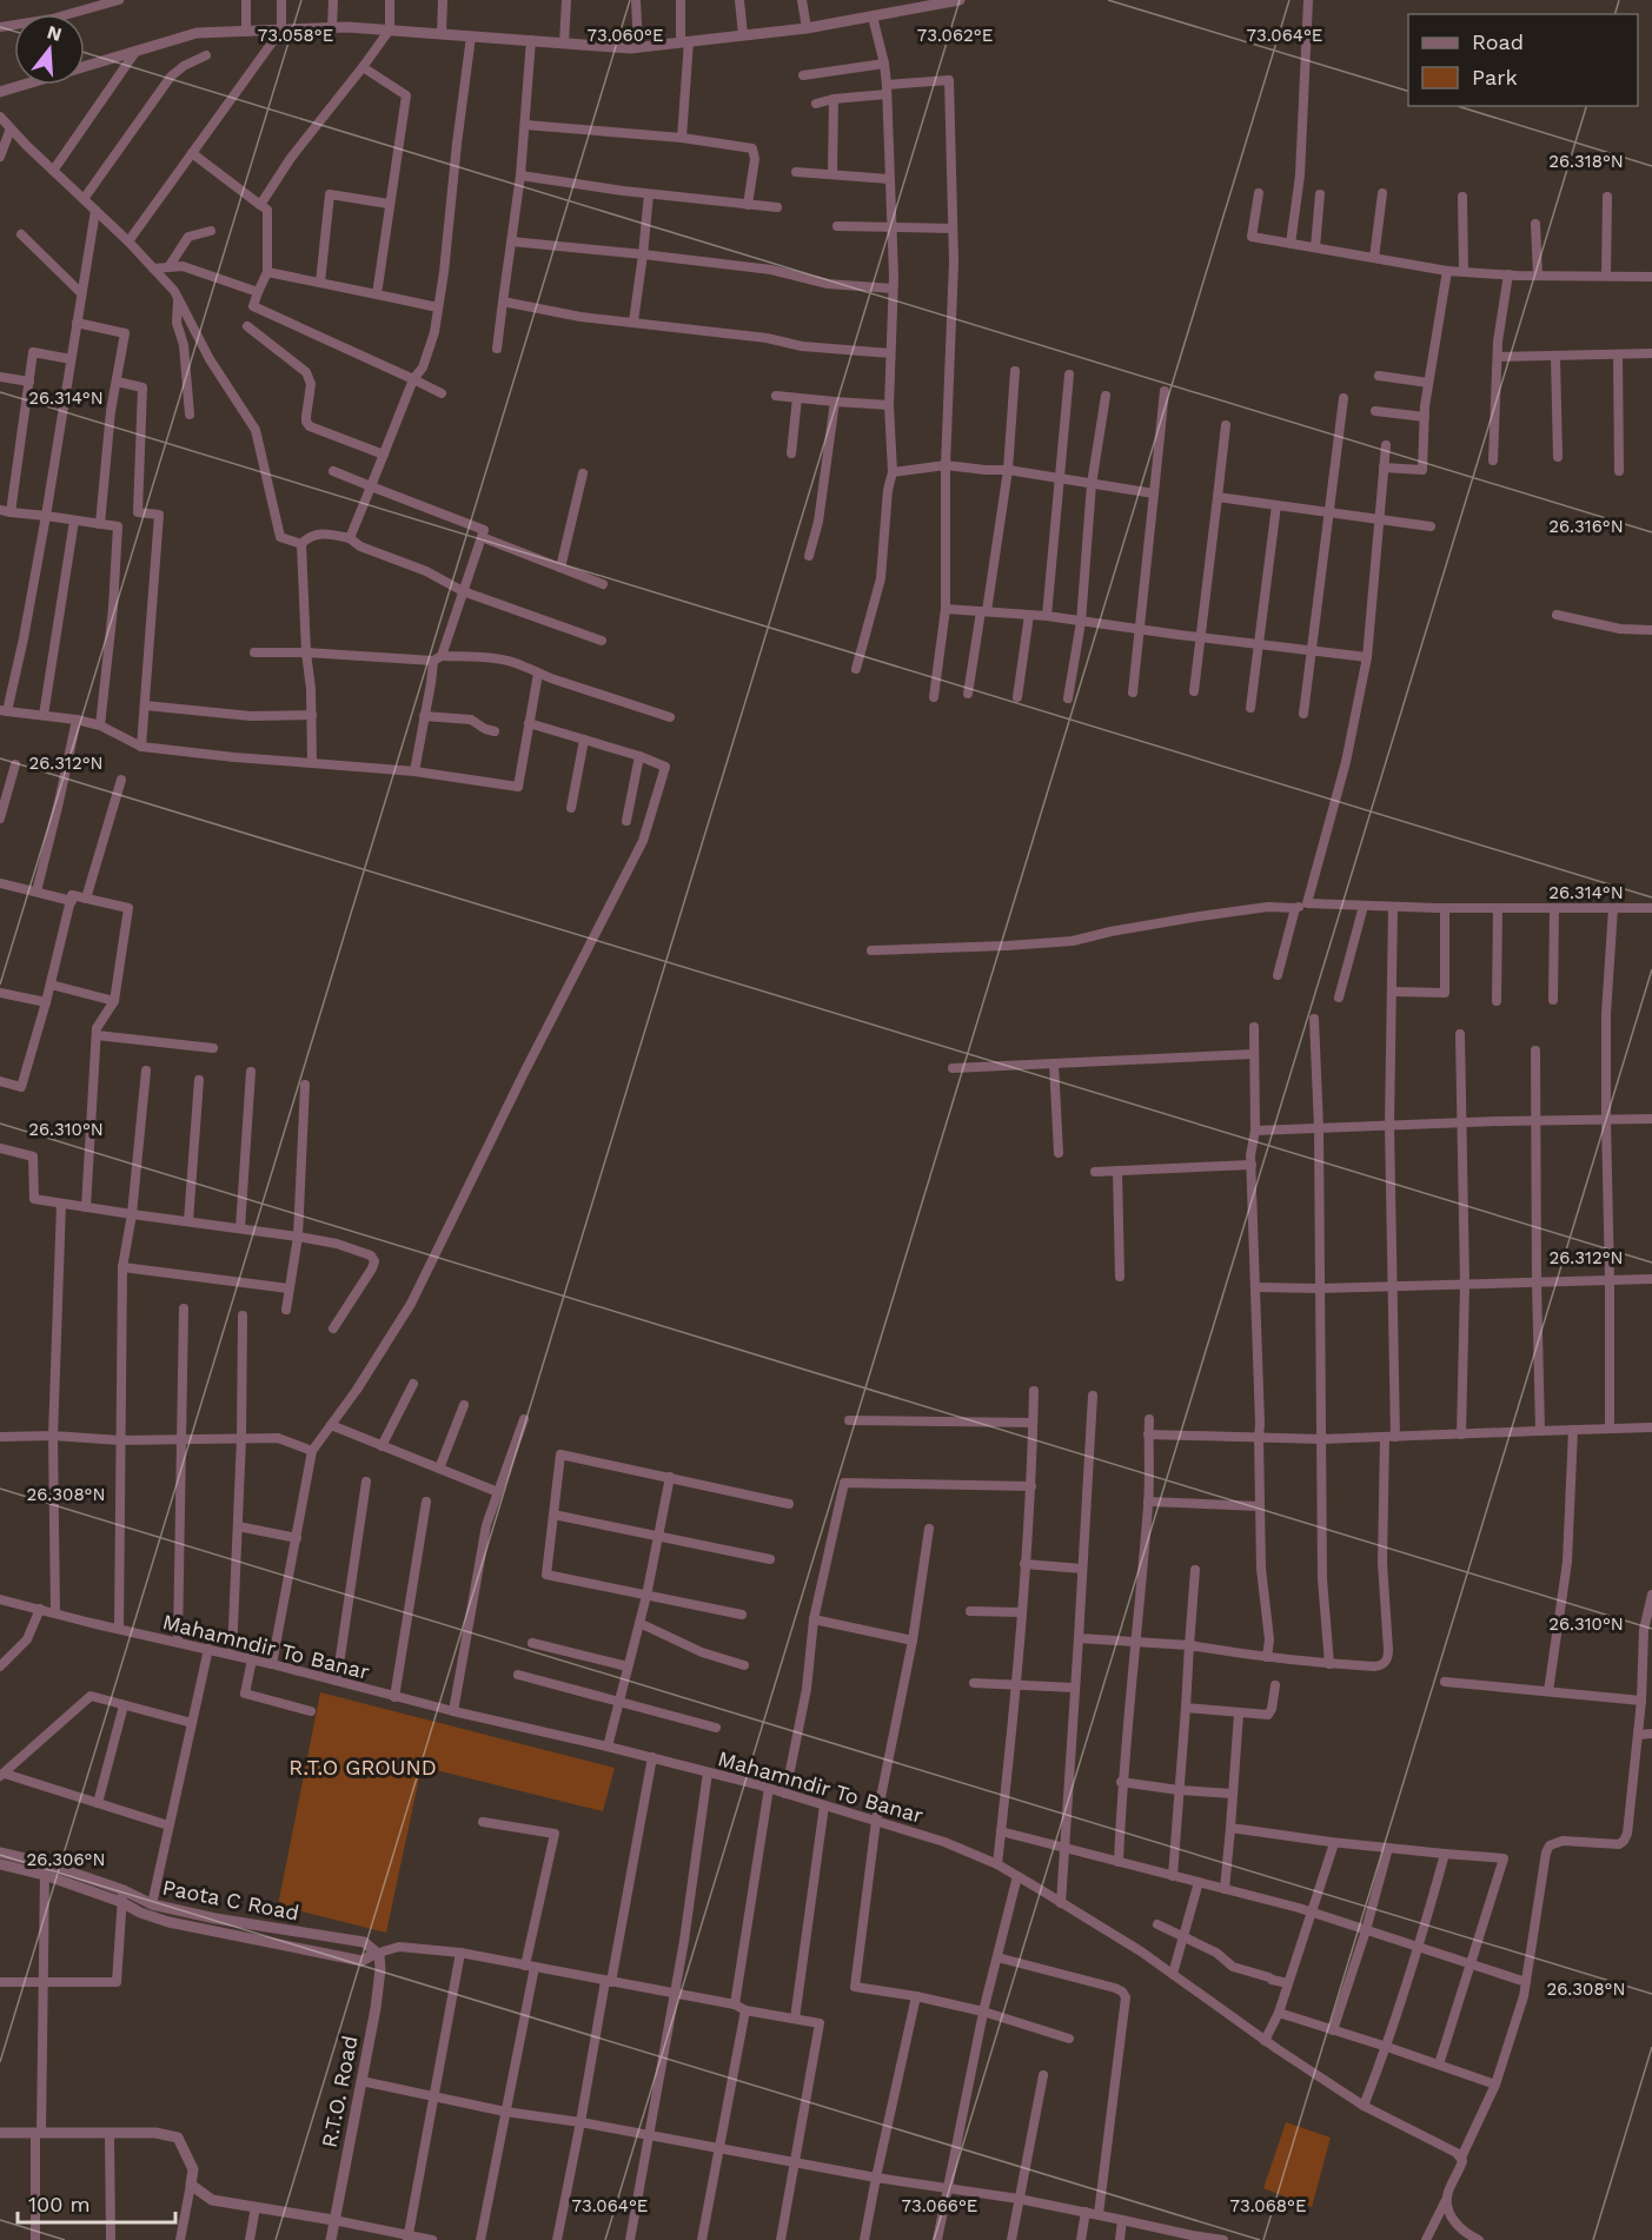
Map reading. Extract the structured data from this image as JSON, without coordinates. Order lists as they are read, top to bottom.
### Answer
{
  "streets": {
    "street": ["Mahamndir To Banar", "Paota C Road", "R.T.O. Road"]
  },
  "crossings": [
    ["Paota C Road", "R.T.O. Road"]
  ],
  "parks": ["R.T.O GROUND"],
  "legend": ["Road", "Park"],
  "scale_bar": "100 m",
  "north": "top",
  "coordinates": [
    "73.058°E",
    "73.060°E",
    "73.062°E",
    "73.064°E",
    "26.318°N",
    "26.314°N",
    "26.316°N",
    "26.312°N",
    "26.310°N",
    "26.308°N",
    "26.306°N",
    "73.066°E",
    "73.068°E"
  ]
}
